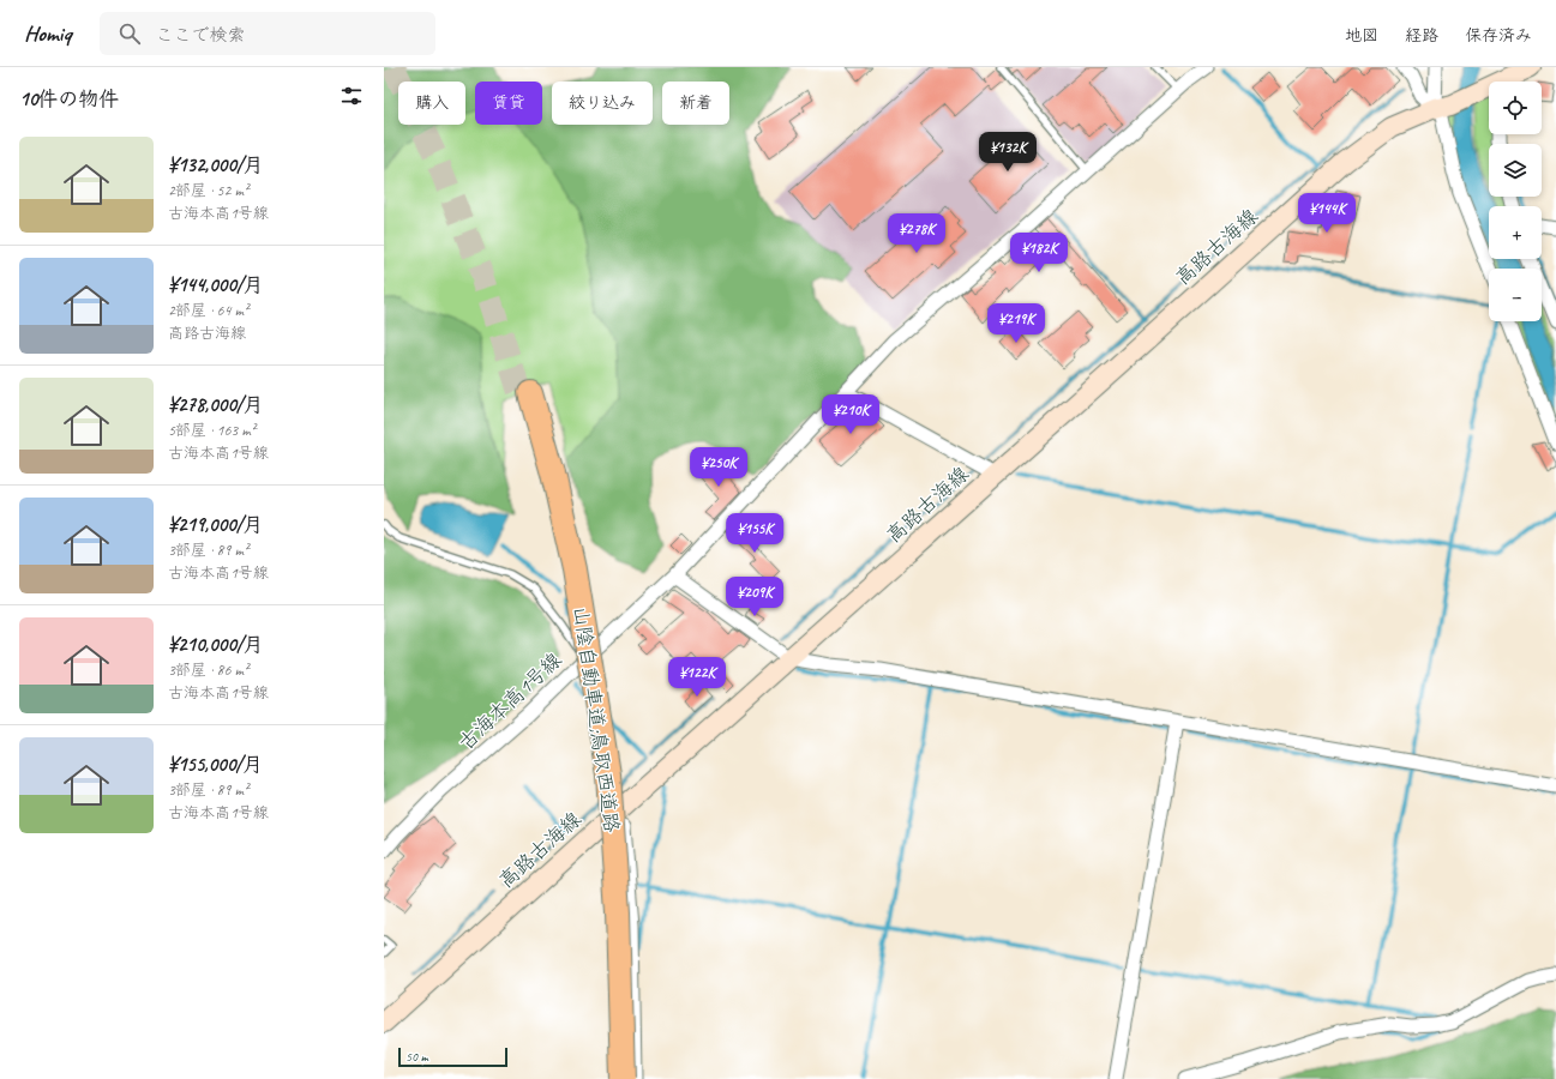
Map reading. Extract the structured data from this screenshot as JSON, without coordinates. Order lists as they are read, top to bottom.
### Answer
{
  "streets": {
    "highway": ["山陰自動車道;鳥取西道路"],
    "main road": ["高路古海線"],
    "street": ["古海本高1号線"]
  },
  "scale_bar": "50 m",
  "page": {
    "header": "Homiq",
    "search": "ここで検索",
    "nav": ["地図", "経路", "保存済み"],
    "heading": "10件の物件",
    "map_buttons": ["+", "−"],
    "chip": [
      "購入",
      "賃貸",
      "絞り込み",
      "新着"
    ],
    "list": [
      {
        "name": "¥132,000/月",
        "note": "2部屋 · 52 m² · 古海本高1号線"
      },
      {
        "name": "¥144,000/月",
        "note": "2部屋 · 64 m² · 高路古海線"
      },
      {
        "name": "¥278,000/月",
        "note": "5部屋 · 163 m² · 古海本高1号線"
      },
      {
        "name": "¥219,000/月",
        "note": "3部屋 · 89 m² · 古海本高1号線"
      },
      {
        "name": "¥210,000/月",
        "note": "3部屋 · 86 m² · 古海本高1号線"
      },
      {
        "name": "¥155,000/月",
        "note": "3部屋 · 89 m² · 古海本高1号線"
      }
    ],
    "price": [
      "¥132K",
      "¥144K",
      "¥278K",
      "¥182K",
      "¥219K",
      "¥210K",
      "¥250K",
      "¥155K",
      "¥209K",
      "¥122K"
    ],
    "scale": "50 m"
  }
}
